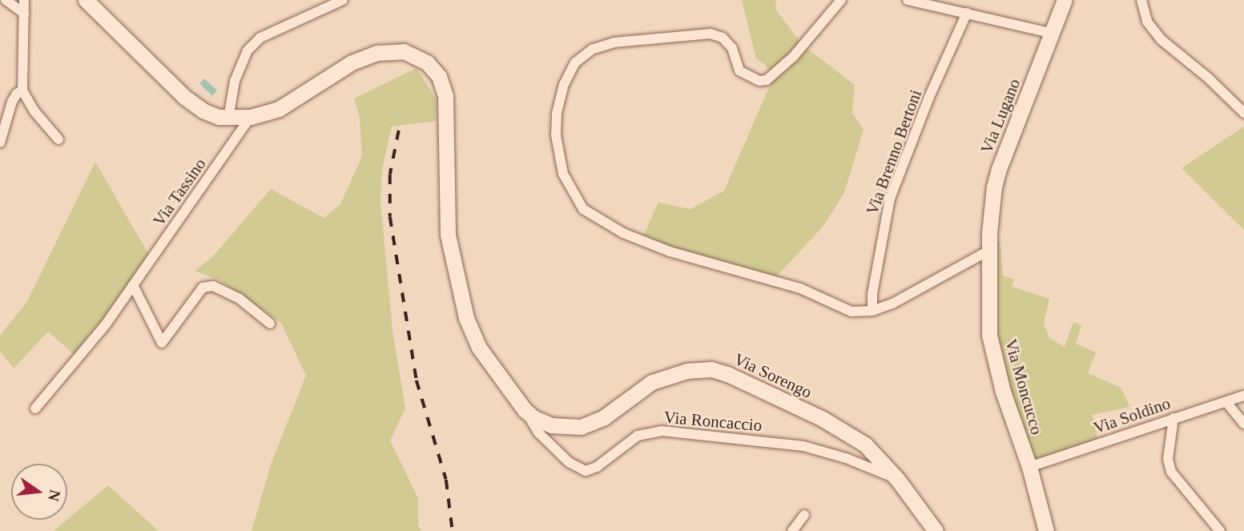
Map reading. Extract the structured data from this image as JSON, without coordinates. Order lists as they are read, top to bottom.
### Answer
{
  "streets": {
    "main road": ["Via Lugano", "Via Sorengo", "Via Moncucco"],
    "street": [
      "Via Brenno Bertoni",
      "Via Tassino",
      "Via Soldino",
      "Via Roncaccio"
    ]
  },
  "crossings": [
    ["Via Lugano", "Via Moncucco"],
    ["Via Tassino", "Via Sorengo"],
    ["Via Sorengo", "Via Roncaccio"],
    ["Via Moncucco", "Via Soldino"]
  ],
  "north": "right"
}
